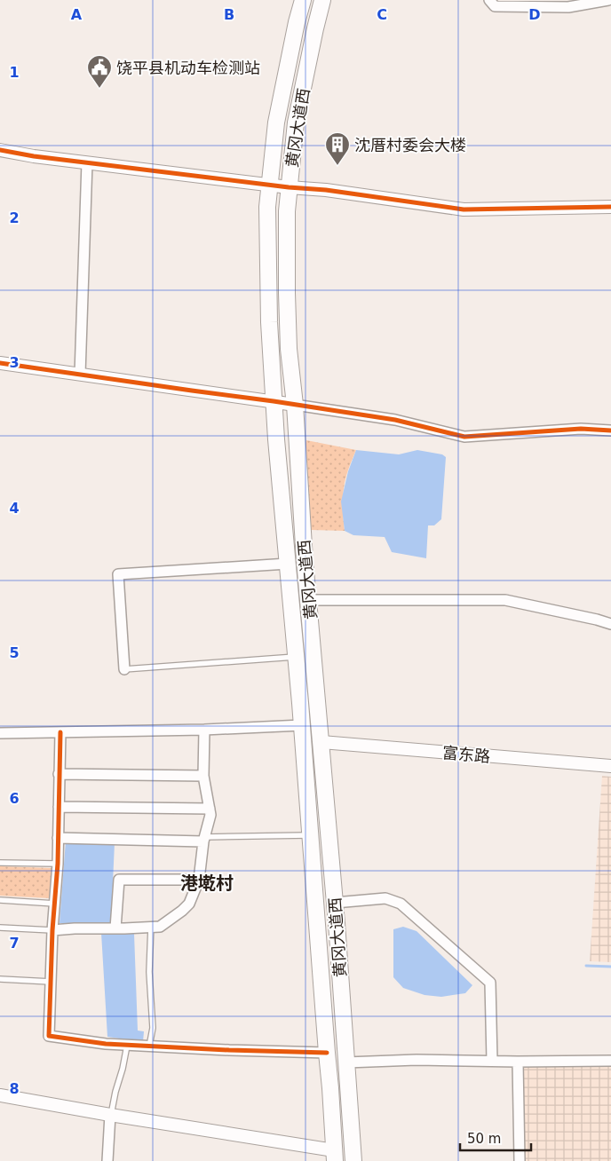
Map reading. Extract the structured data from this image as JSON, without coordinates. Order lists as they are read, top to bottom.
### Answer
{
  "streets": {
    "main road": ["黄冈大道西"],
    "street": ["富东路"]
  },
  "crossings": [
    ["黄冈大道西", "富东路"]
  ],
  "districts": ["港墘村"],
  "places": {
    "public building": ["饶平县机动车检测站"],
    "building": ["沈厝村委会大楼"]
  },
  "scale_bar": "50 m",
  "grid": {
    "columns": [
      "A",
      "B",
      "C",
      "D"
    ],
    "rows": [
      "1",
      "2",
      "3",
      "4",
      "5",
      "6",
      "7",
      "8"
    ]
  }
}
